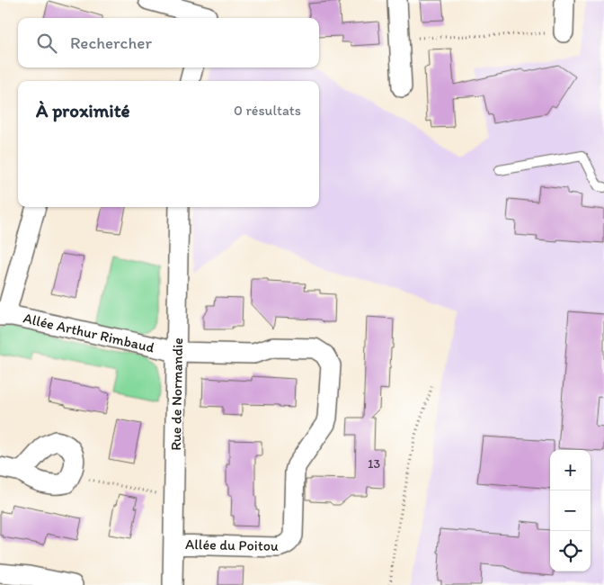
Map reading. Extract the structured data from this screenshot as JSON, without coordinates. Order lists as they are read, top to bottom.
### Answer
{
  "streets": {
    "street": ["Allée Arthur Rimbaud", "Rue de Normandie", "Allée du Poitou"]
  },
  "crossings": [
    ["Allée Arthur Rimbaud", "Rue de Normandie"],
    ["Allée Arthur Rimbaud", "Allée du Poitou"],
    ["Rue de Normandie", "Allée du Poitou"]
  ],
  "house_numbers": ["13"],
  "page": {
    "search": "Rechercher",
    "heading": ["À proximité", "0 résultats"],
    "map_buttons": ["+", "−"]
  }
}
